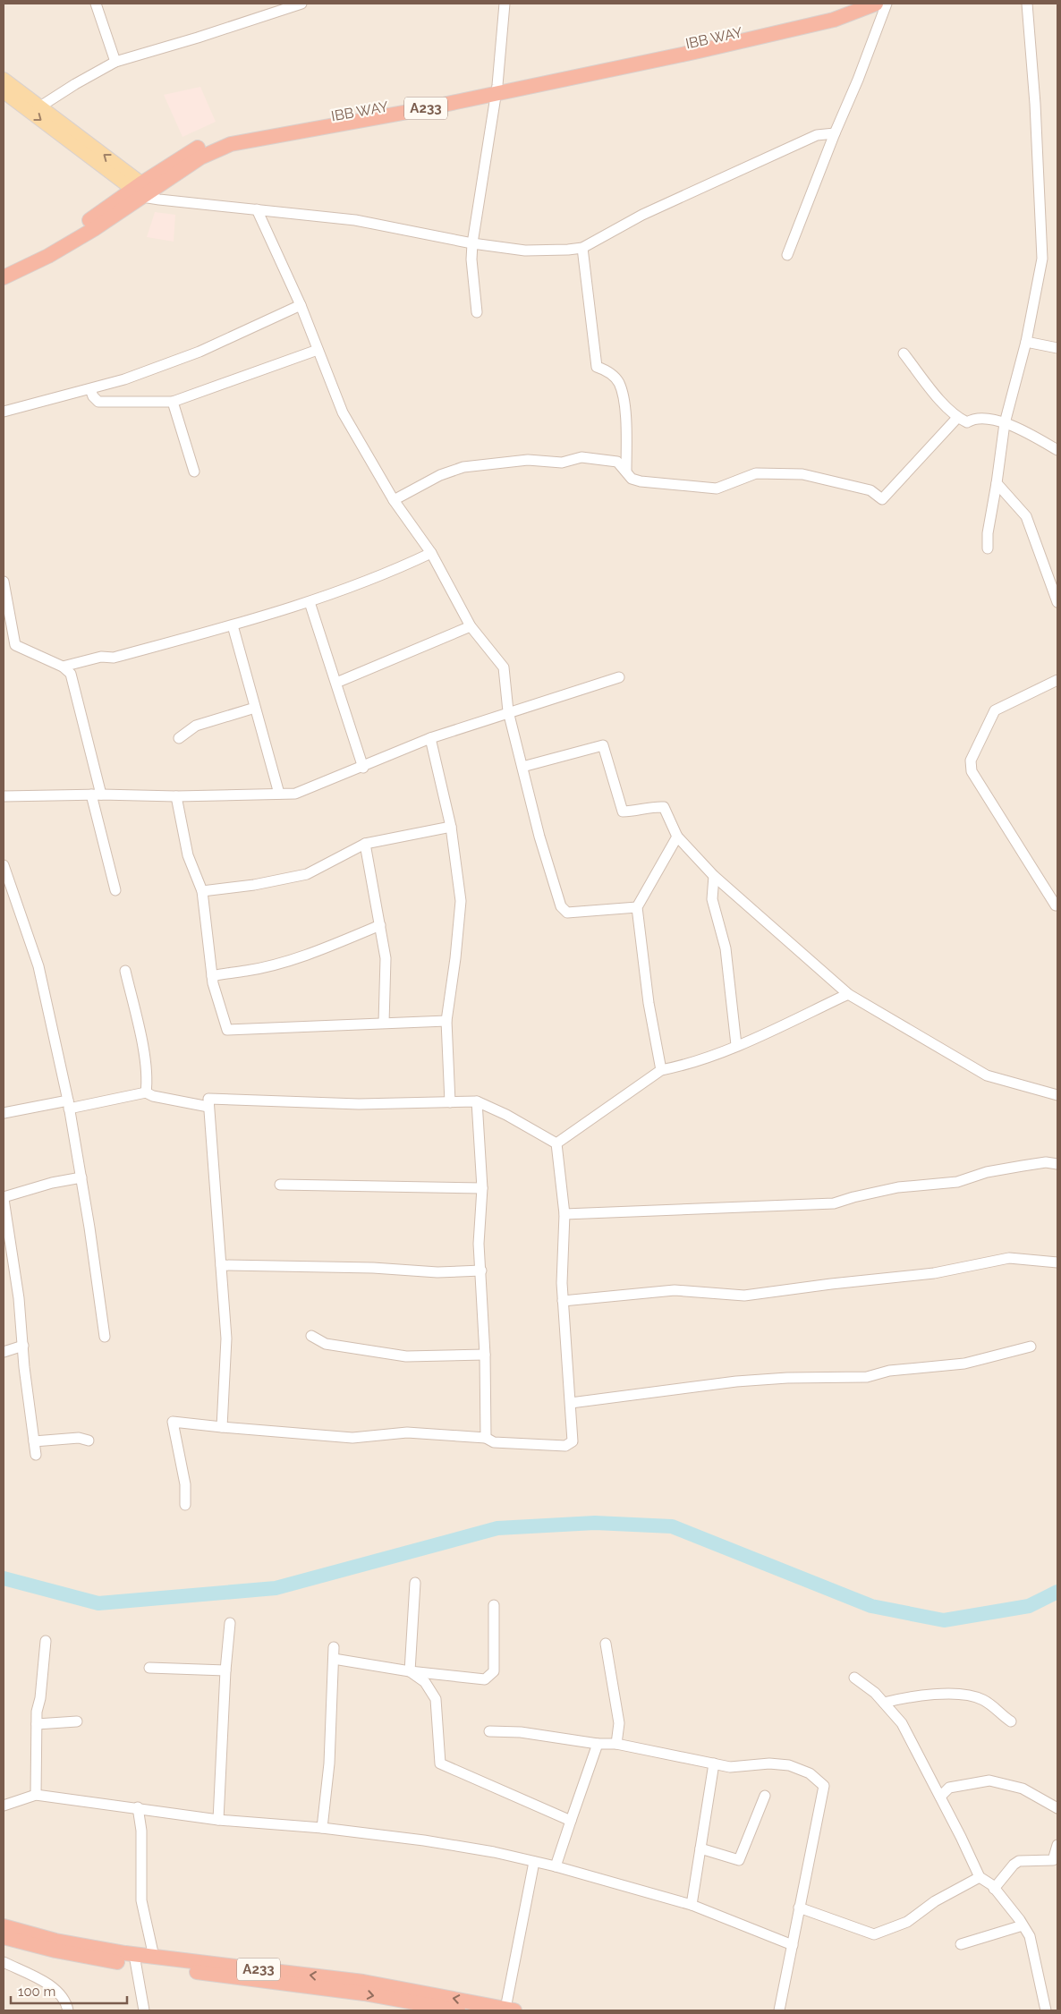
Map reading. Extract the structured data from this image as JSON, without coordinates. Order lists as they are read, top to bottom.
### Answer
{
  "streets": {
    "highway": ["IBB WAY", "A233"]
  },
  "crossings": [
    ["IBB WAY", "A233"]
  ],
  "scale_bar": "100 m"
}
